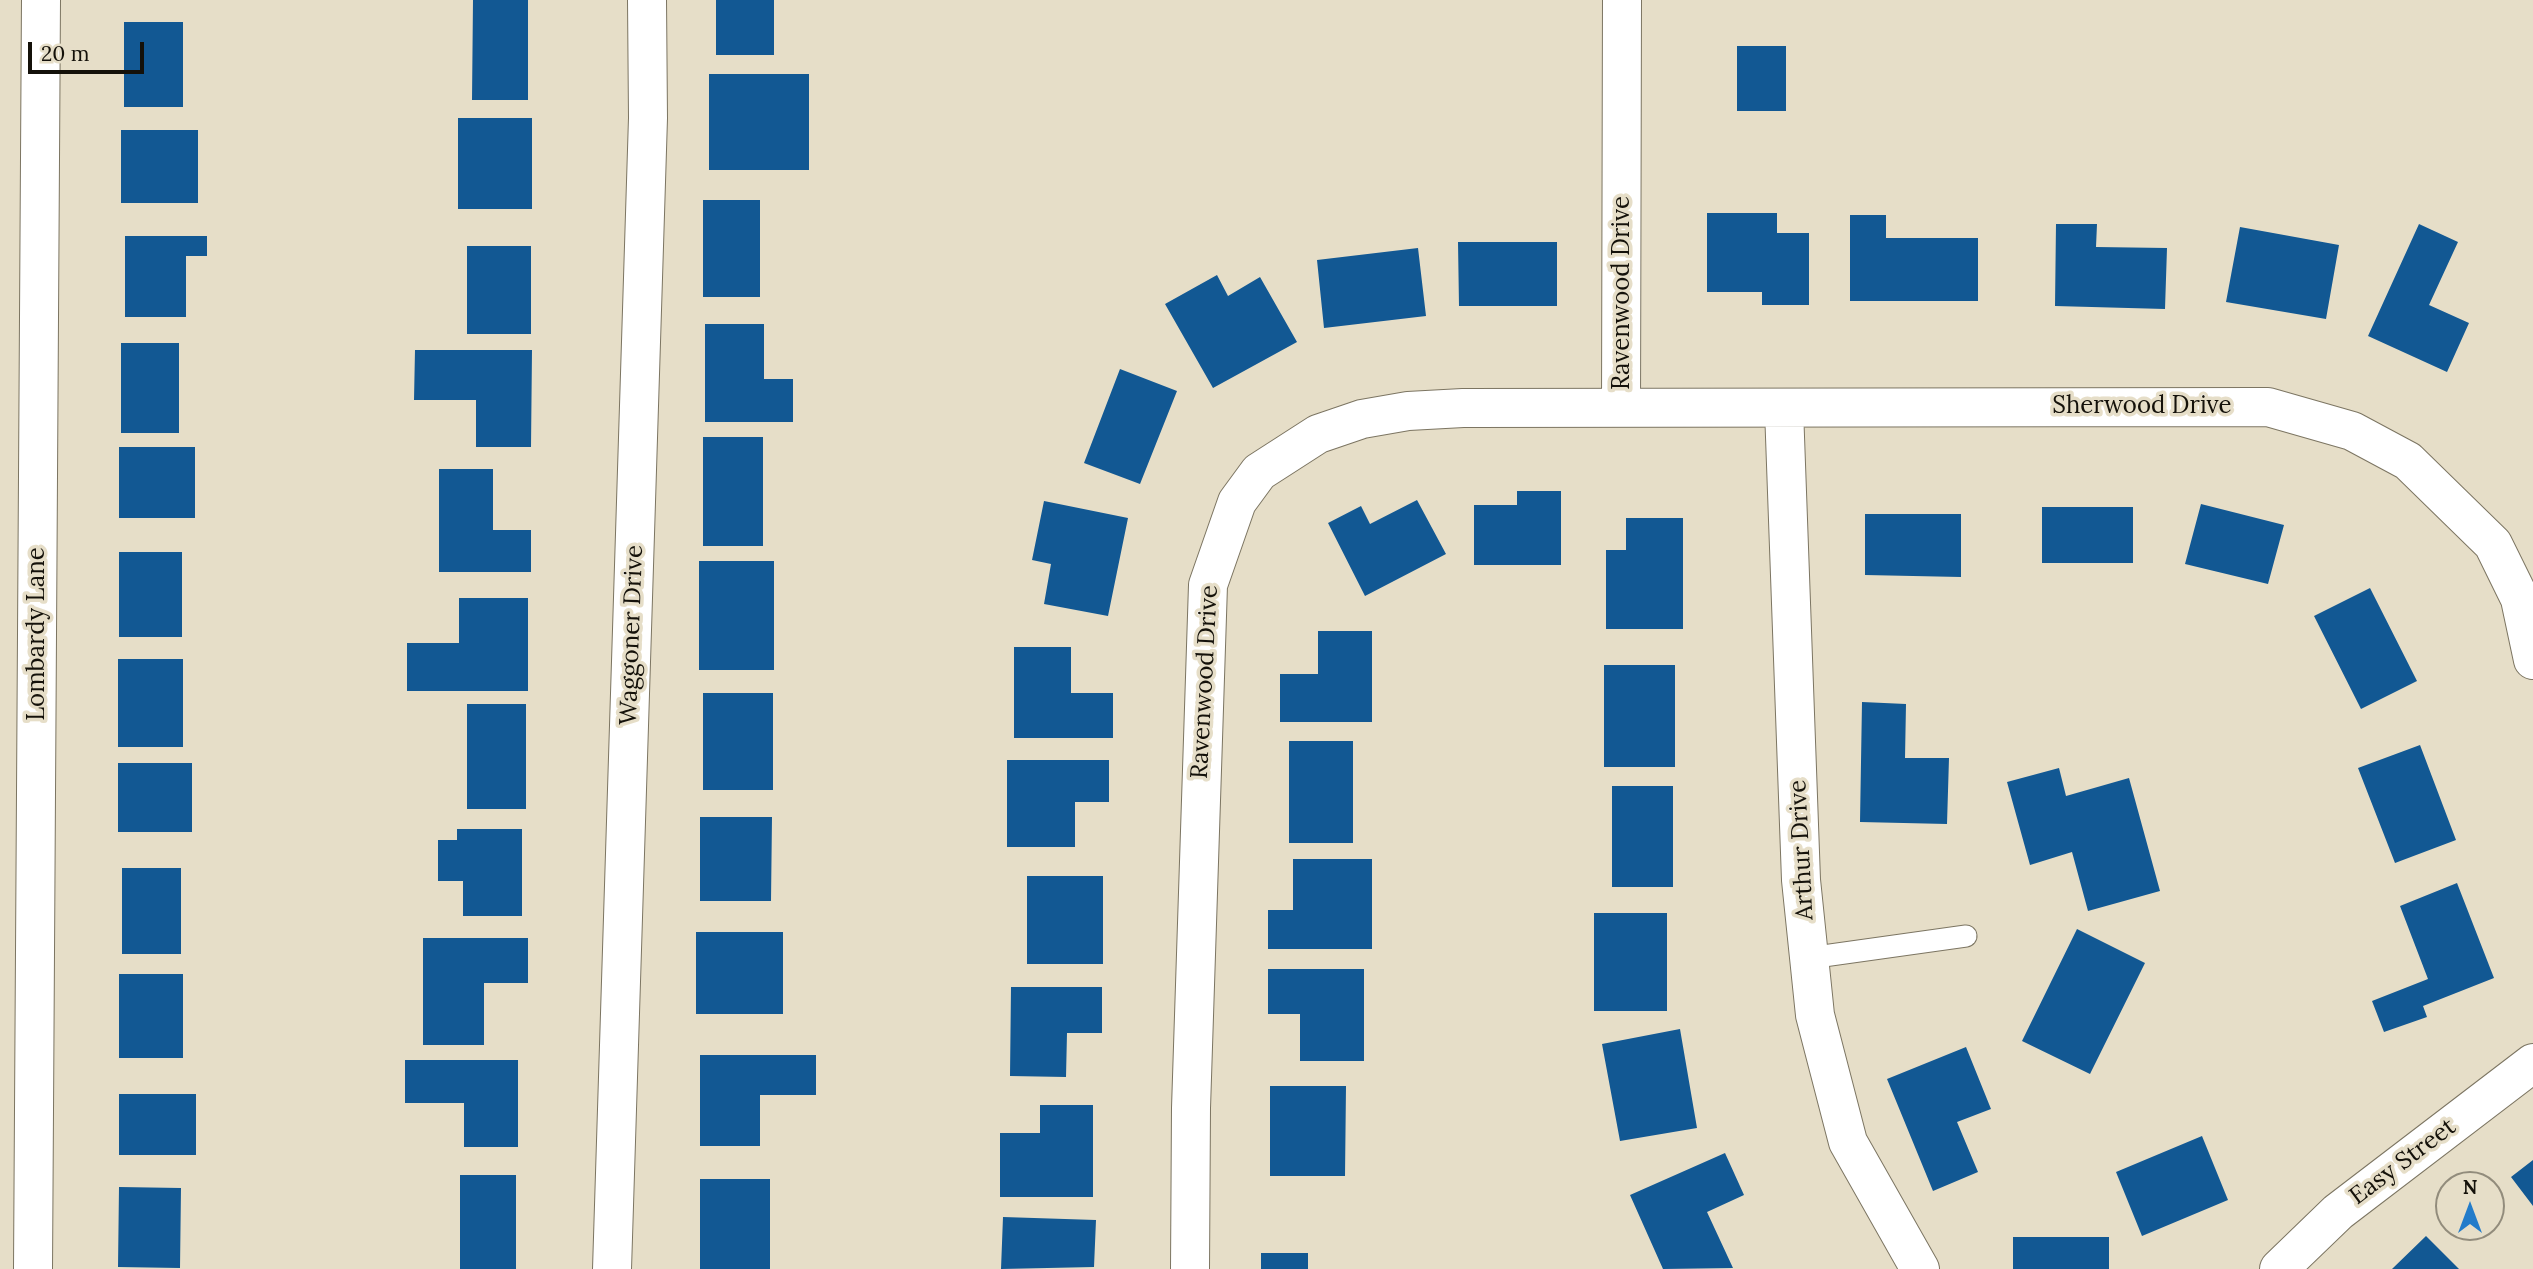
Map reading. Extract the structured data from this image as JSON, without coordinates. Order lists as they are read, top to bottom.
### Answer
{
  "streets": {
    "street": [
      "Ravenwood Drive",
      "Sherwood Drive",
      "Lombardy Lane",
      "Waggoner Drive",
      "Arthur Drive",
      "Easy Street"
    ]
  },
  "crossings": [
    ["Ravenwood Drive", "Sherwood Drive"],
    ["Sherwood Drive", "Arthur Drive"]
  ],
  "scale_bar": "20 m",
  "north": "top"
}
